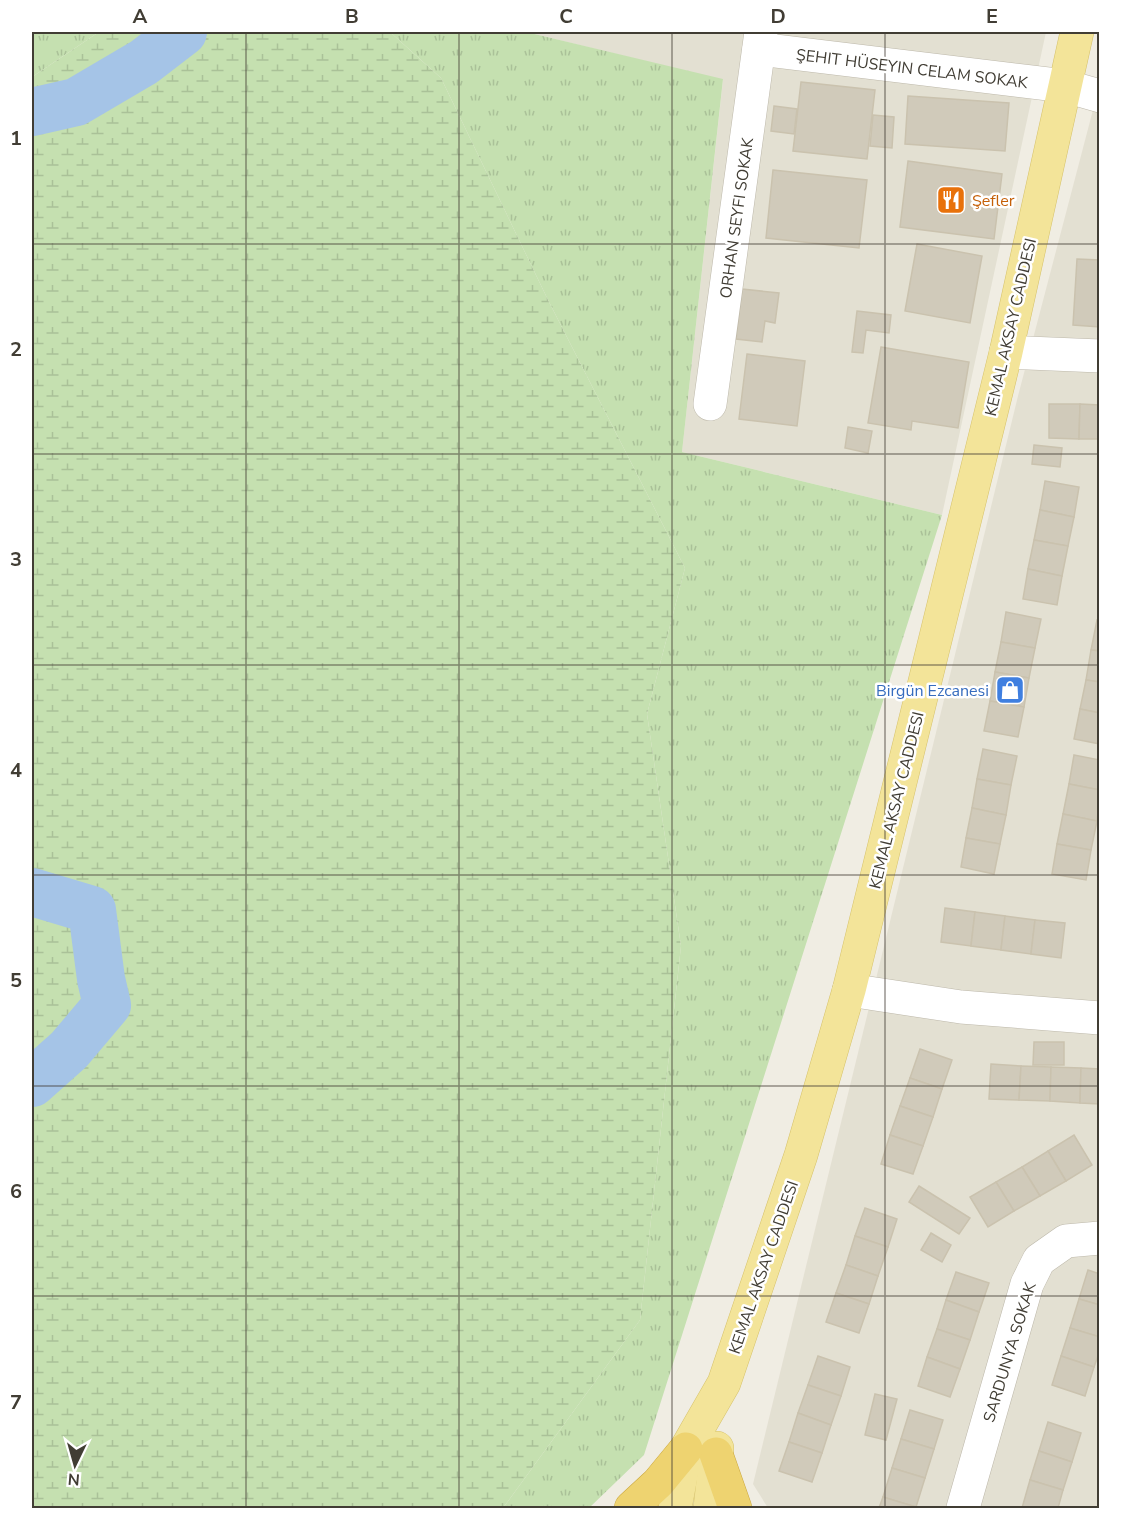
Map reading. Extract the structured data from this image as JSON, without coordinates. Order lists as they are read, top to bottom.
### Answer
{
  "streets": {
    "main road": ["KEMAL AKSAY CADDESI"],
    "street": ["ŞEHIT HÜSEYIN CELAM SOKAK", "ORHAN SEYFI SOKAK", "SARDUNYA SOKAK"]
  },
  "crossings": [
    ["ŞEHIT HÜSEYIN CELAM SOKAK", "ORHAN SEYFI SOKAK"],
    ["ŞEHIT HÜSEYIN CELAM SOKAK", "KEMAL AKSAY CADDESI"]
  ],
  "places": {
    "restaurant": ["Şefler"],
    "shop": ["Birgün Ezcanesi"]
  },
  "north": "bottom",
  "grid": {
    "columns": [
      "A",
      "B",
      "C",
      "D",
      "E"
    ],
    "rows": [
      "1",
      "2",
      "3",
      "4",
      "5",
      "6",
      "7"
    ]
  }
}
